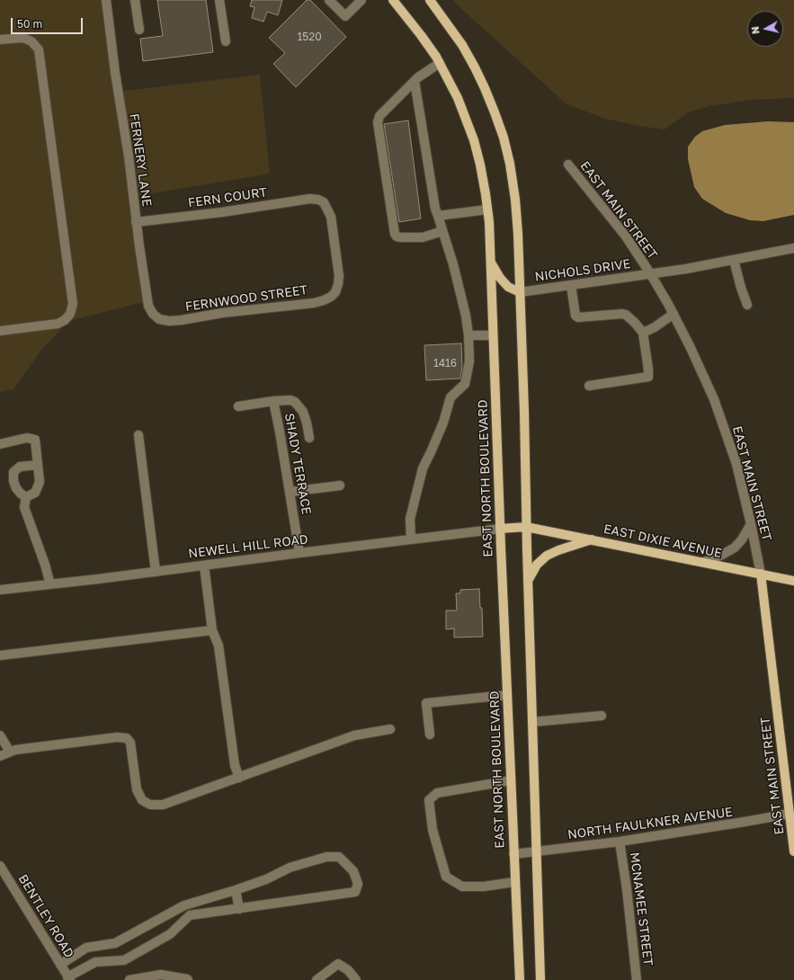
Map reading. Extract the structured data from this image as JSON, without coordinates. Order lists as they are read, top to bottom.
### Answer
{
  "streets": {
    "main road": ["EAST MAIN STREET", "EAST NORTH BOULEVARD", "EAST DIXIE AVENUE"],
    "street": [
      "FERNERY LANE",
      "FERN COURT",
      "NICHOLS DRIVE",
      "FERNWOOD STREET",
      "SHADY TERRACE",
      "NEWELL HILL ROAD",
      "NORTH FAULKNER AVENUE",
      "MCNAMEE STREET",
      "BENTLEY ROAD"
    ]
  },
  "crossings": [
    ["FERNERY LANE", "FERN COURT"],
    ["FERNERY LANE", "FERNWOOD STREET"],
    ["FERN COURT", "FERNWOOD STREET"],
    ["EAST MAIN STREET", "NICHOLS DRIVE"],
    ["EAST MAIN STREET", "EAST DIXIE AVENUE"],
    ["EAST MAIN STREET", "NORTH FAULKNER AVENUE"],
    ["SHADY TERRACE", "NEWELL HILL ROAD"],
    ["EAST NORTH BOULEVARD", "EAST DIXIE AVENUE"],
    ["EAST NORTH BOULEVARD", "NEWELL HILL ROAD"],
    ["EAST NORTH BOULEVARD", "NORTH FAULKNER AVENUE"],
    ["EAST DIXIE AVENUE", "NEWELL HILL ROAD"],
    ["NORTH FAULKNER AVENUE", "MCNAMEE STREET"]
  ],
  "house_numbers": ["1520", "1416"],
  "scale_bar": "50 m",
  "north": "left"
}
